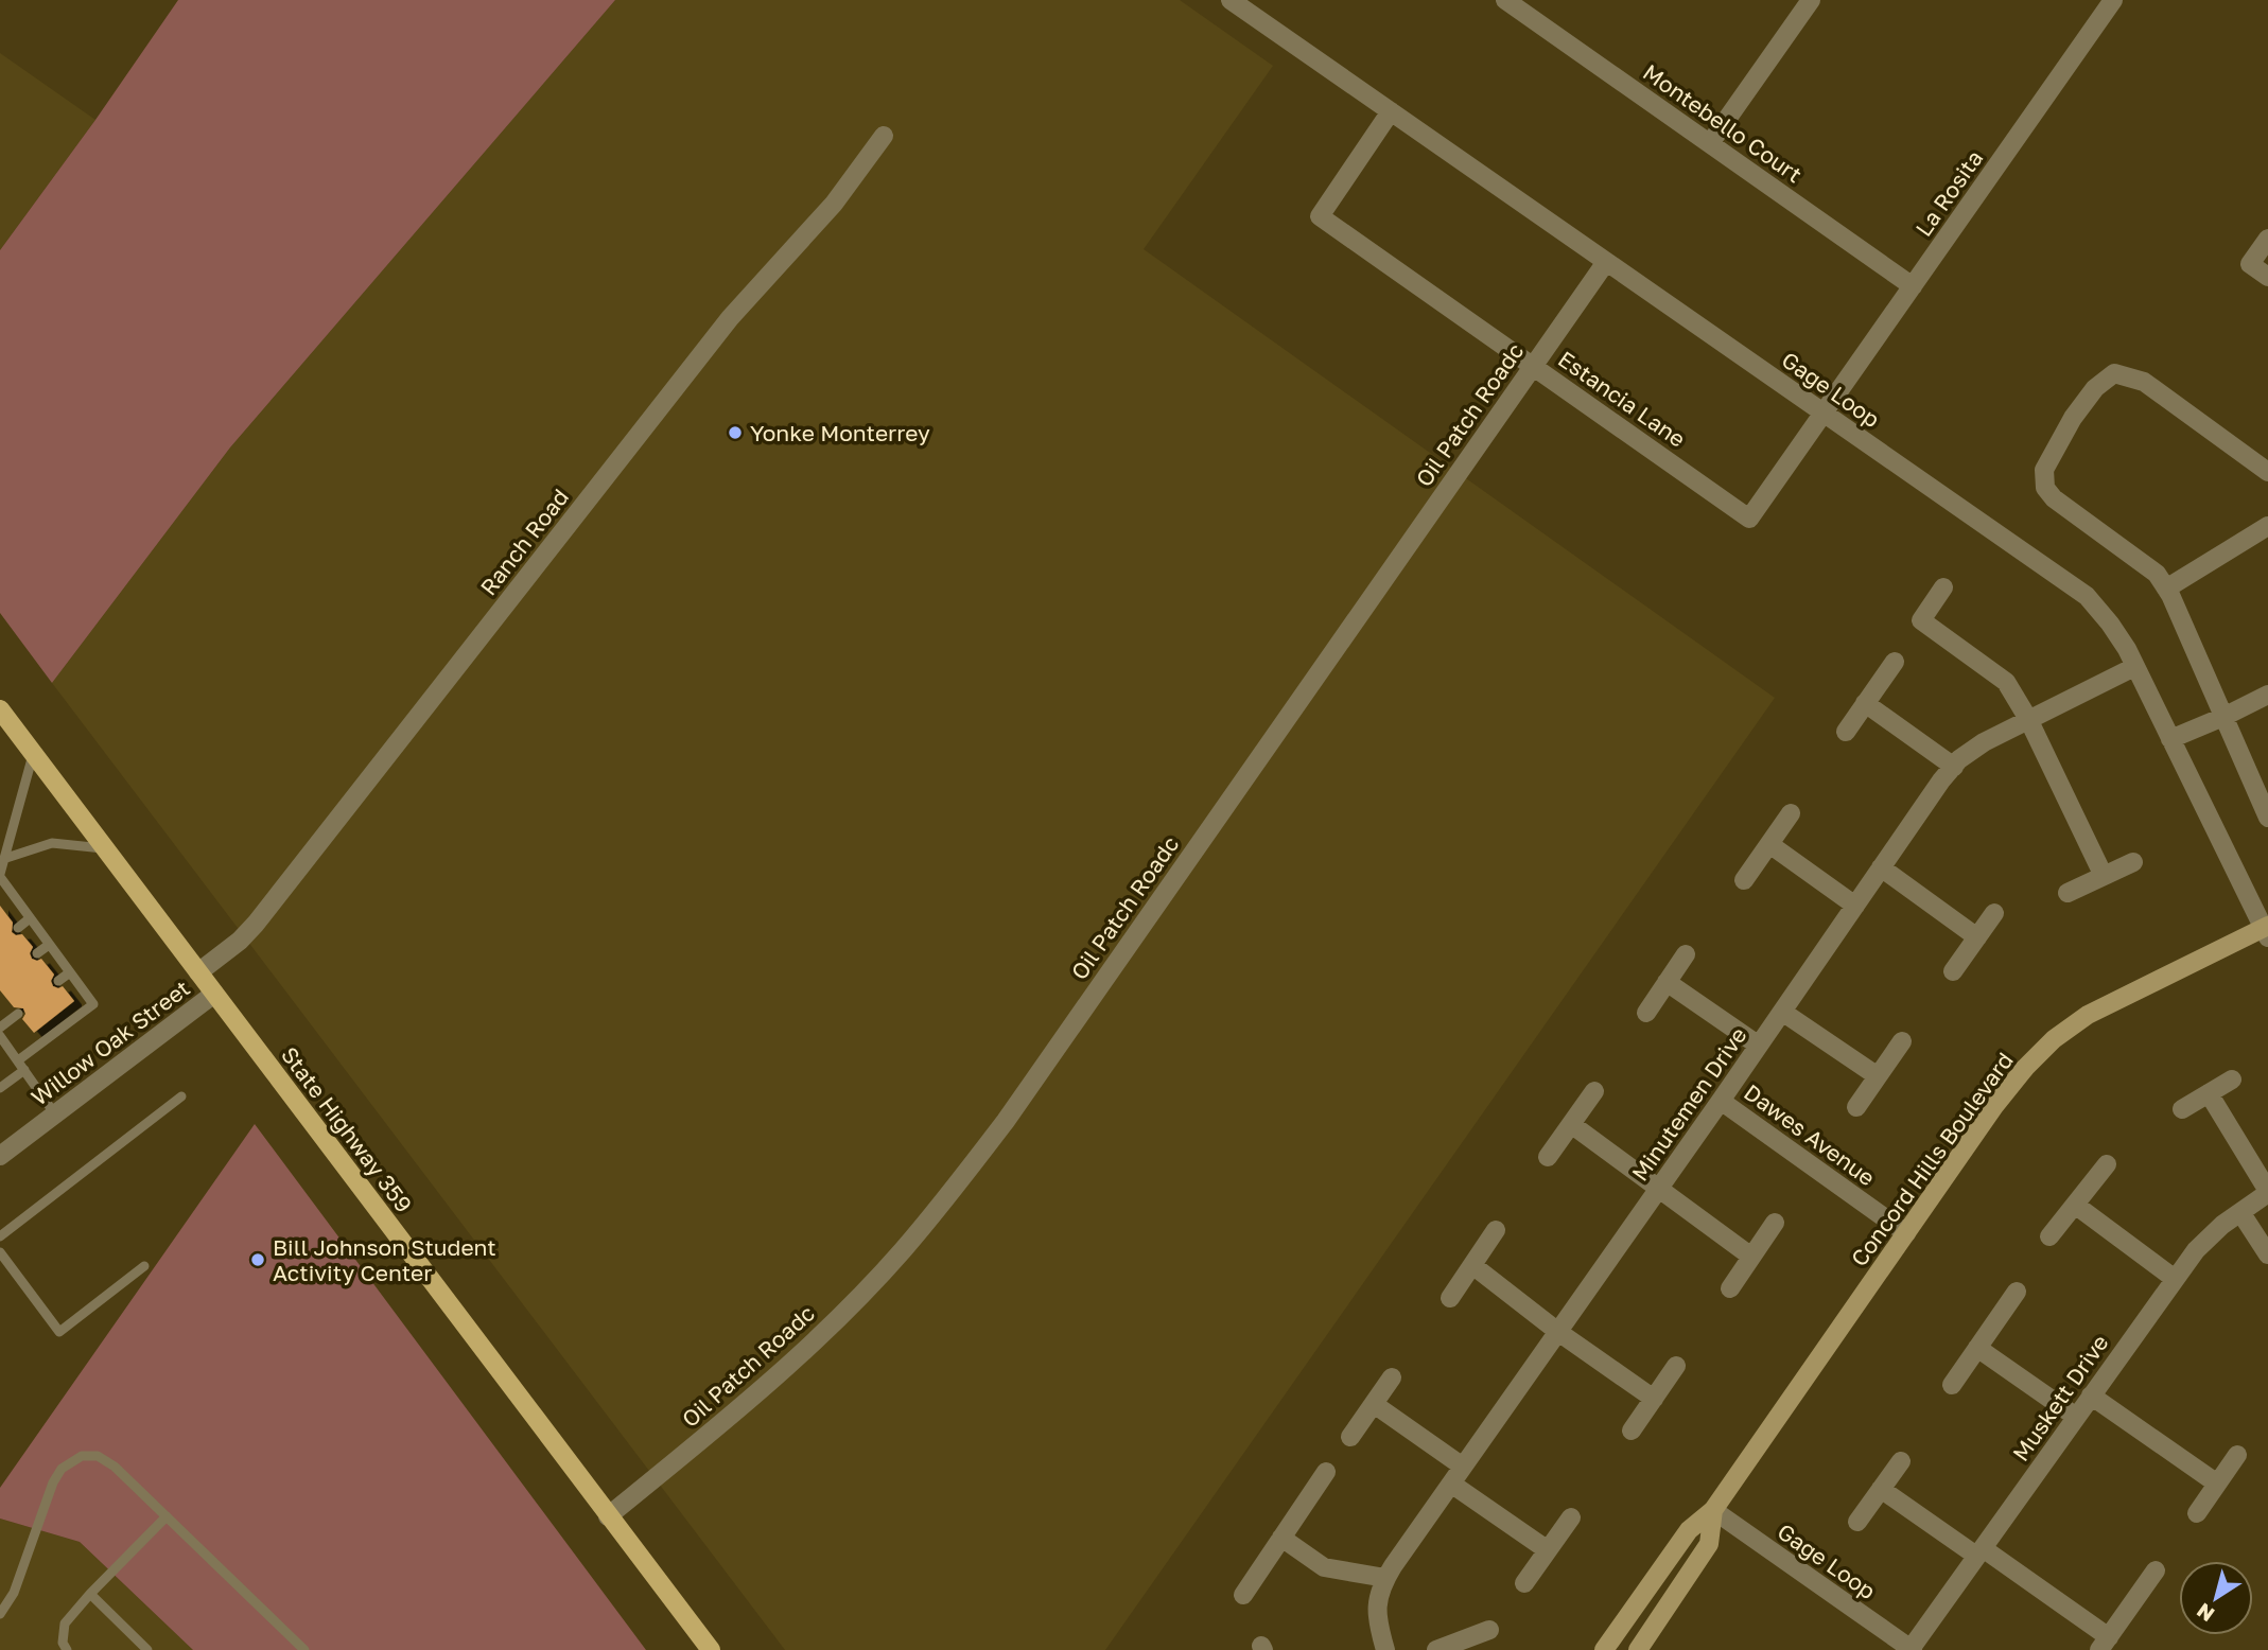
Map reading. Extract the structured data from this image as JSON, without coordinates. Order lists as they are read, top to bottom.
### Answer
{
  "streets": {
    "main road": ["State Highway 359"],
    "street": [
      "Montebello Court",
      "La Rosita",
      "Gage Loop",
      "Estancia Lane",
      "Oil Patch Roadc",
      "Ranch Road",
      "Willow Oak Street",
      "Minutemen Drive",
      "Dawes Avenue",
      "Concord Hills Boulevard",
      "Muskett Drive"
    ]
  },
  "crossings": [
    ["Montebello Court", "La Rosita"],
    ["La Rosita", "Gage Loop"],
    ["La Rosita", "Estancia Lane"],
    ["Gage Loop", "Estancia Lane"],
    ["Gage Loop", "Oil Patch Roadc"],
    ["Gage Loop", "Minutemen Drive"],
    ["Gage Loop", "Concord Hills Boulevard"],
    ["Gage Loop", "Muskett Drive"],
    ["Estancia Lane", "Oil Patch Roadc"],
    ["Oil Patch Roadc", "State Highway 359"],
    ["Ranch Road", "State Highway 359"],
    ["Willow Oak Street", "State Highway 359"],
    ["Minutemen Drive", "Dawes Avenue"],
    ["Dawes Avenue", "Concord Hills Boulevard"]
  ],
  "places": ["Yonke Monterrey", "Bill Johnson Student Activity Center"],
  "north": "bottom left"
}
